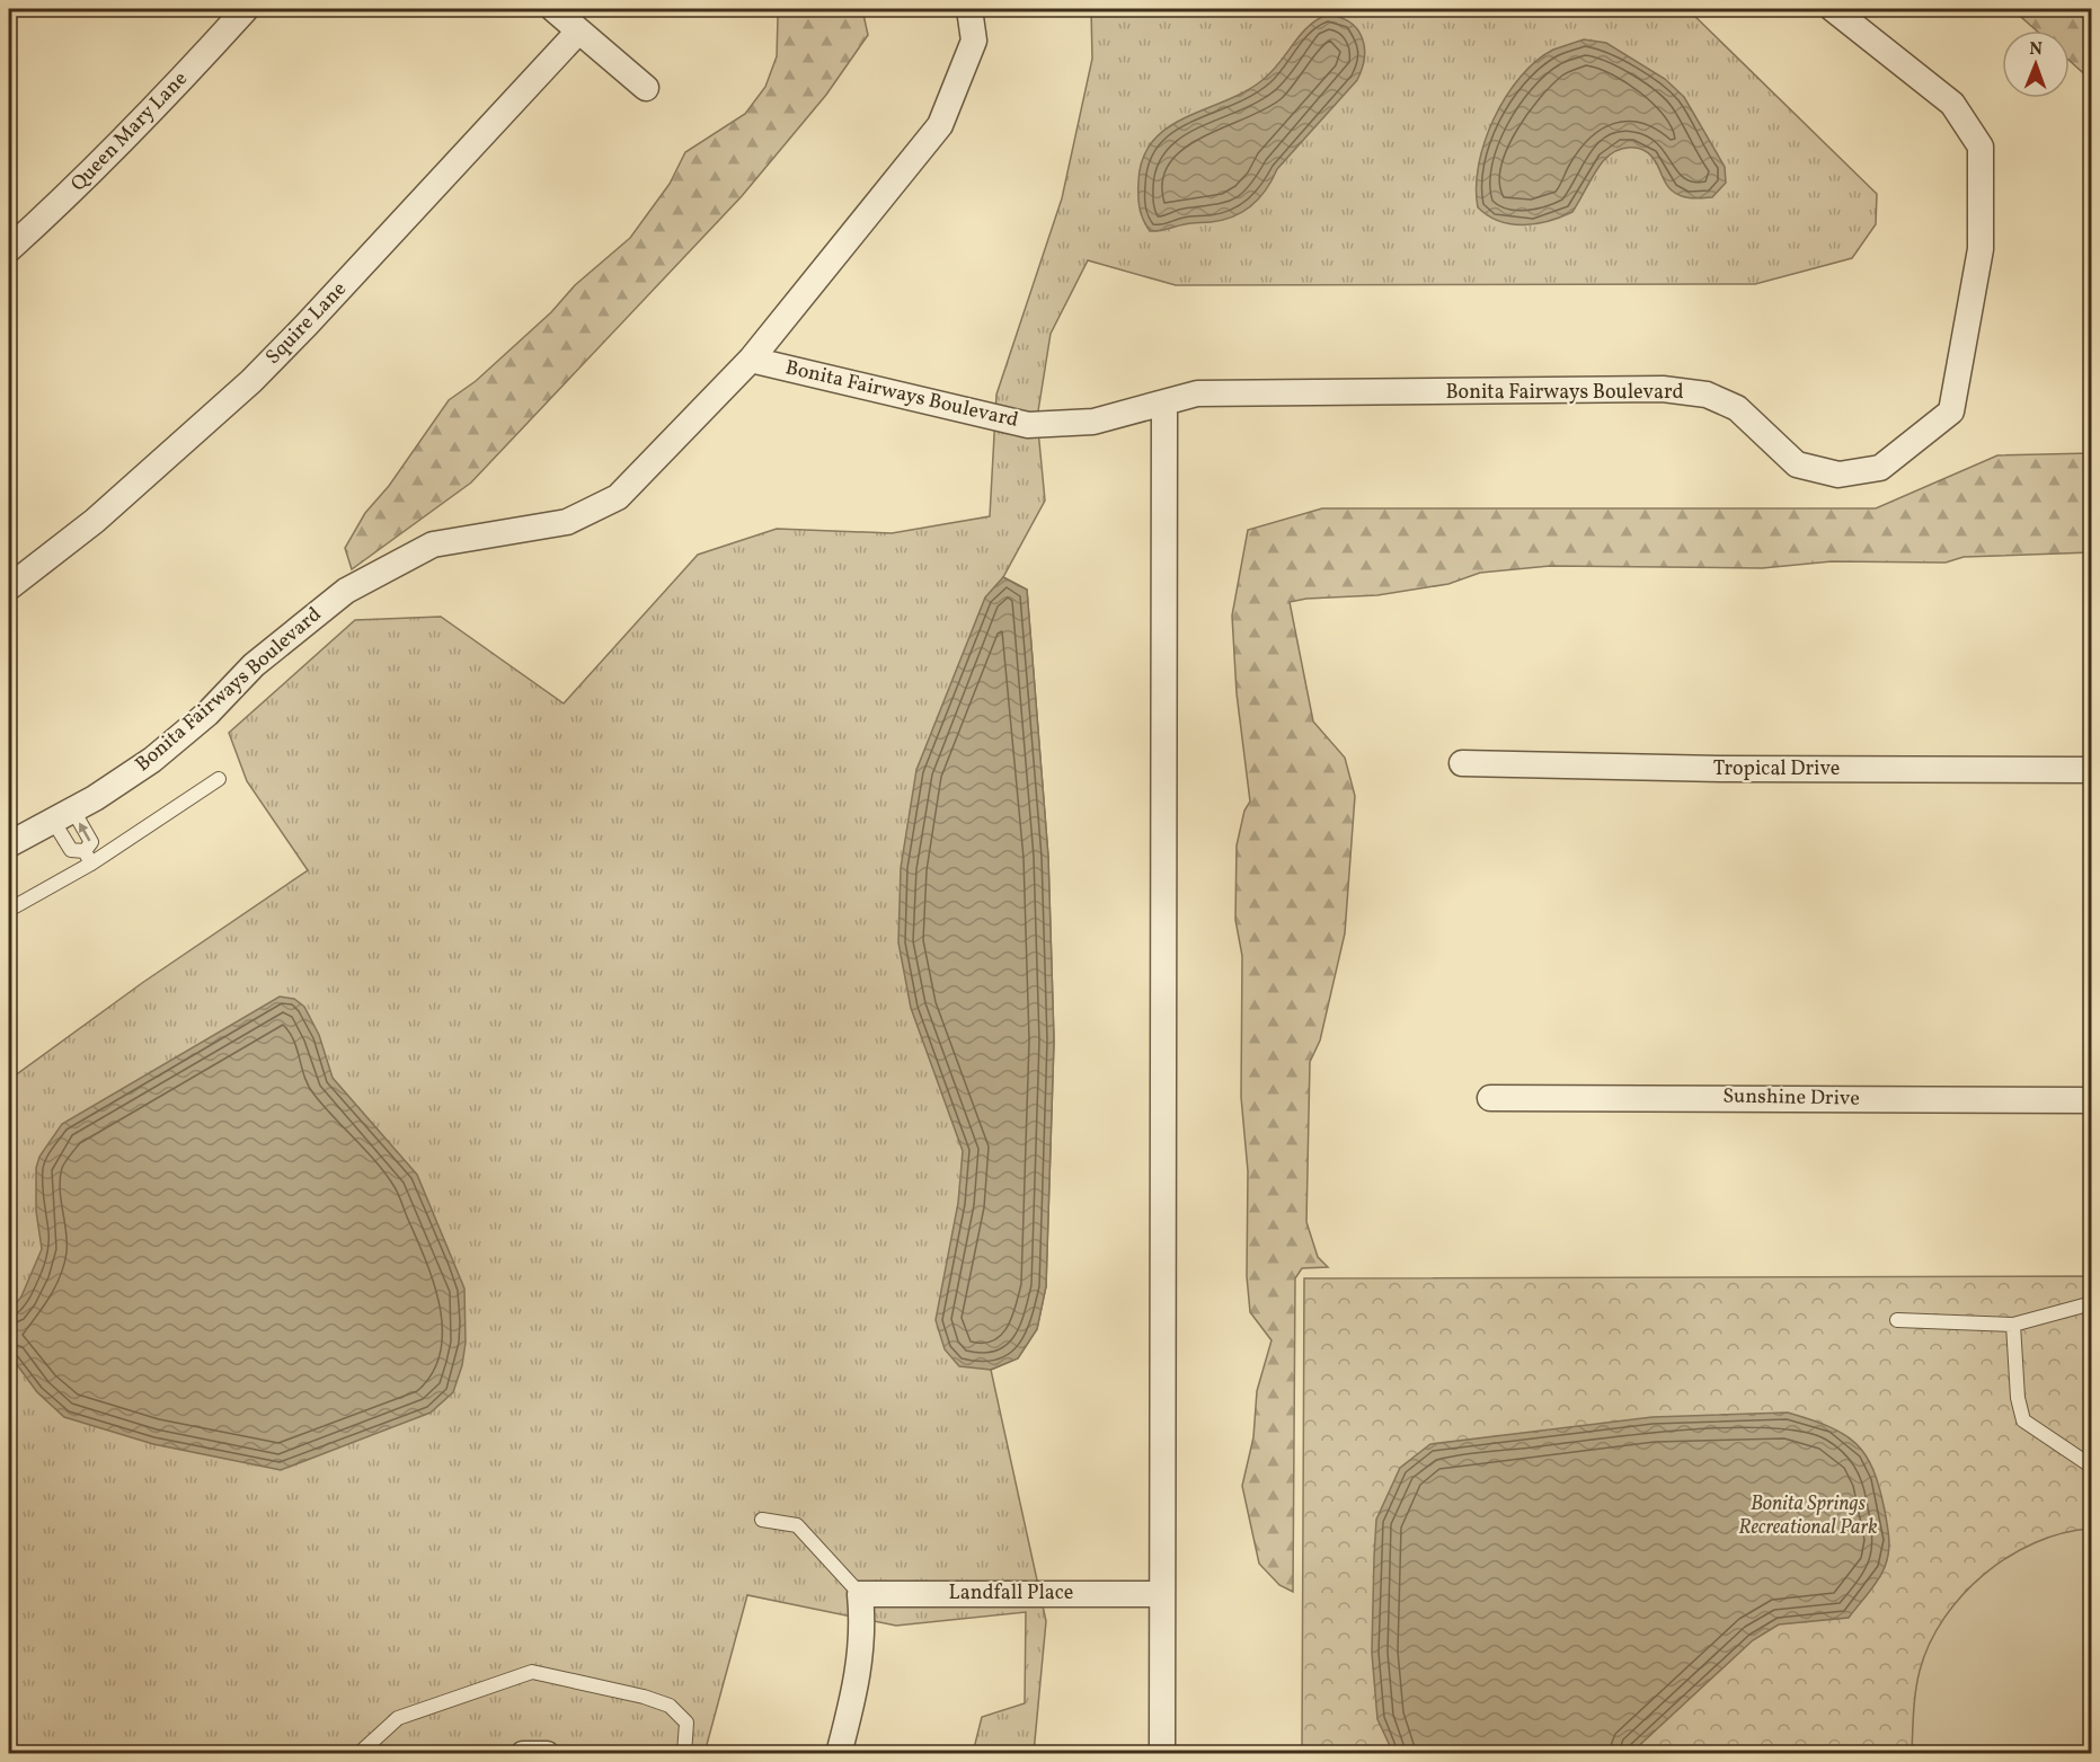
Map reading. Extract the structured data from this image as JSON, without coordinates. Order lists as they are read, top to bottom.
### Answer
{
  "streets": {
    "street": [
      "Queen Mary Lane",
      "Squire Lane",
      "Bonita Fairways Boulevard",
      "Tropical Drive",
      "Sunshine Drive",
      "Landfall Place"
    ]
  },
  "parks": ["Bonita Springs Recreational Park"],
  "north": "top"
}
